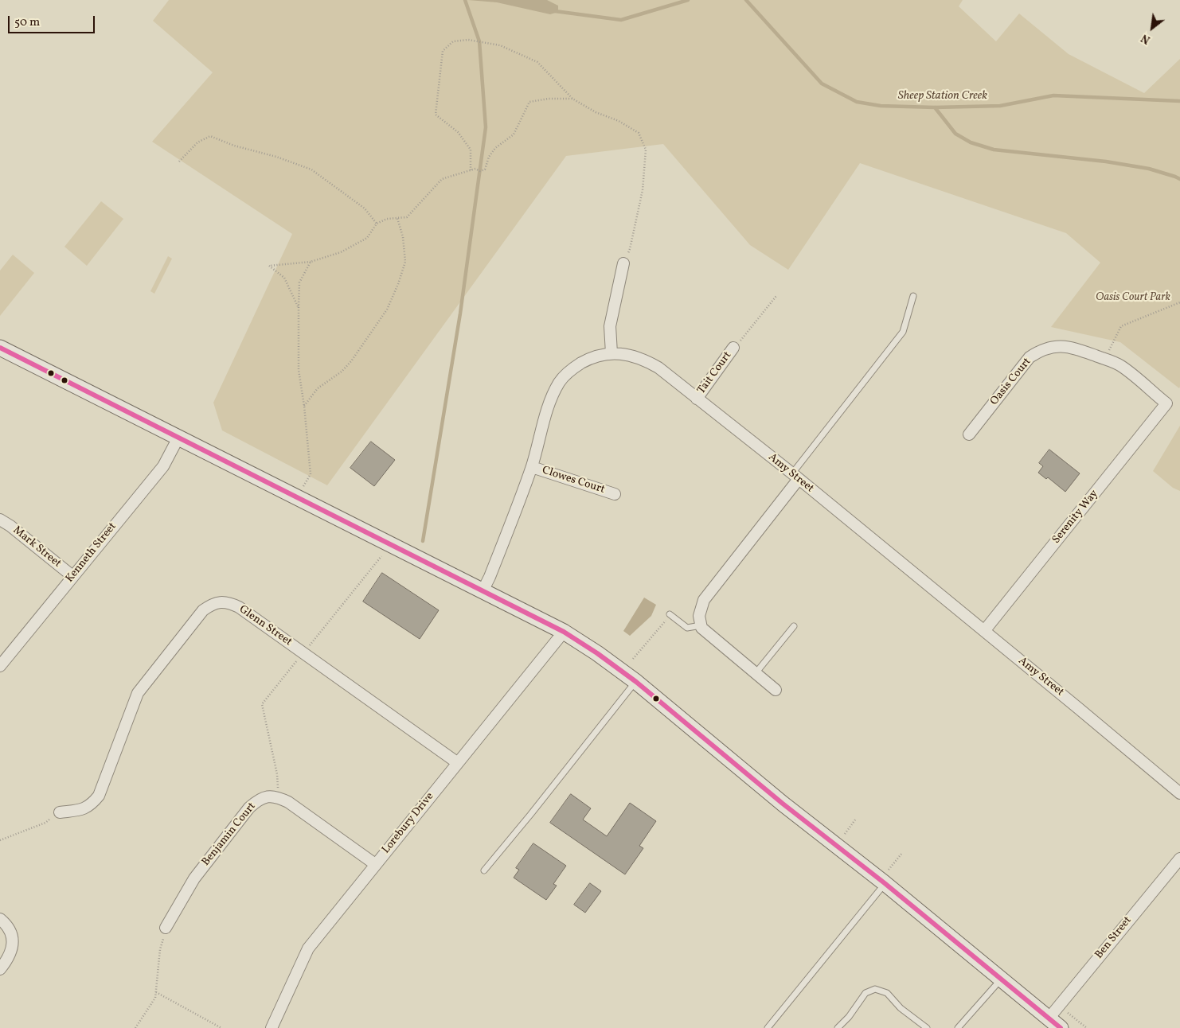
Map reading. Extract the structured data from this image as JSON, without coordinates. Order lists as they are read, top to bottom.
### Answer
{
  "streets": {
    "street": [
      "Tait Court",
      "Oasis Court",
      "Amy Street",
      "Clowes Court",
      "Serenity Way",
      "Mark Street",
      "Kenneth Street",
      "Glenn Street",
      "Lorebury Drive",
      "Benjamin Court",
      "Ben Street"
    ]
  },
  "crossings": [
    ["Tait Court", "Amy Street"],
    ["Oasis Court", "Serenity Way"],
    ["Amy Street", "Clowes Court"],
    ["Amy Street", "Serenity Way"],
    ["Mark Street", "Kenneth Street"],
    ["Glenn Street", "Lorebury Drive"]
  ],
  "water": ["Sheep Station Creek"],
  "parks": ["Oasis Court Park"],
  "scale_bar": "50 m",
  "north": "bottom left"
}
